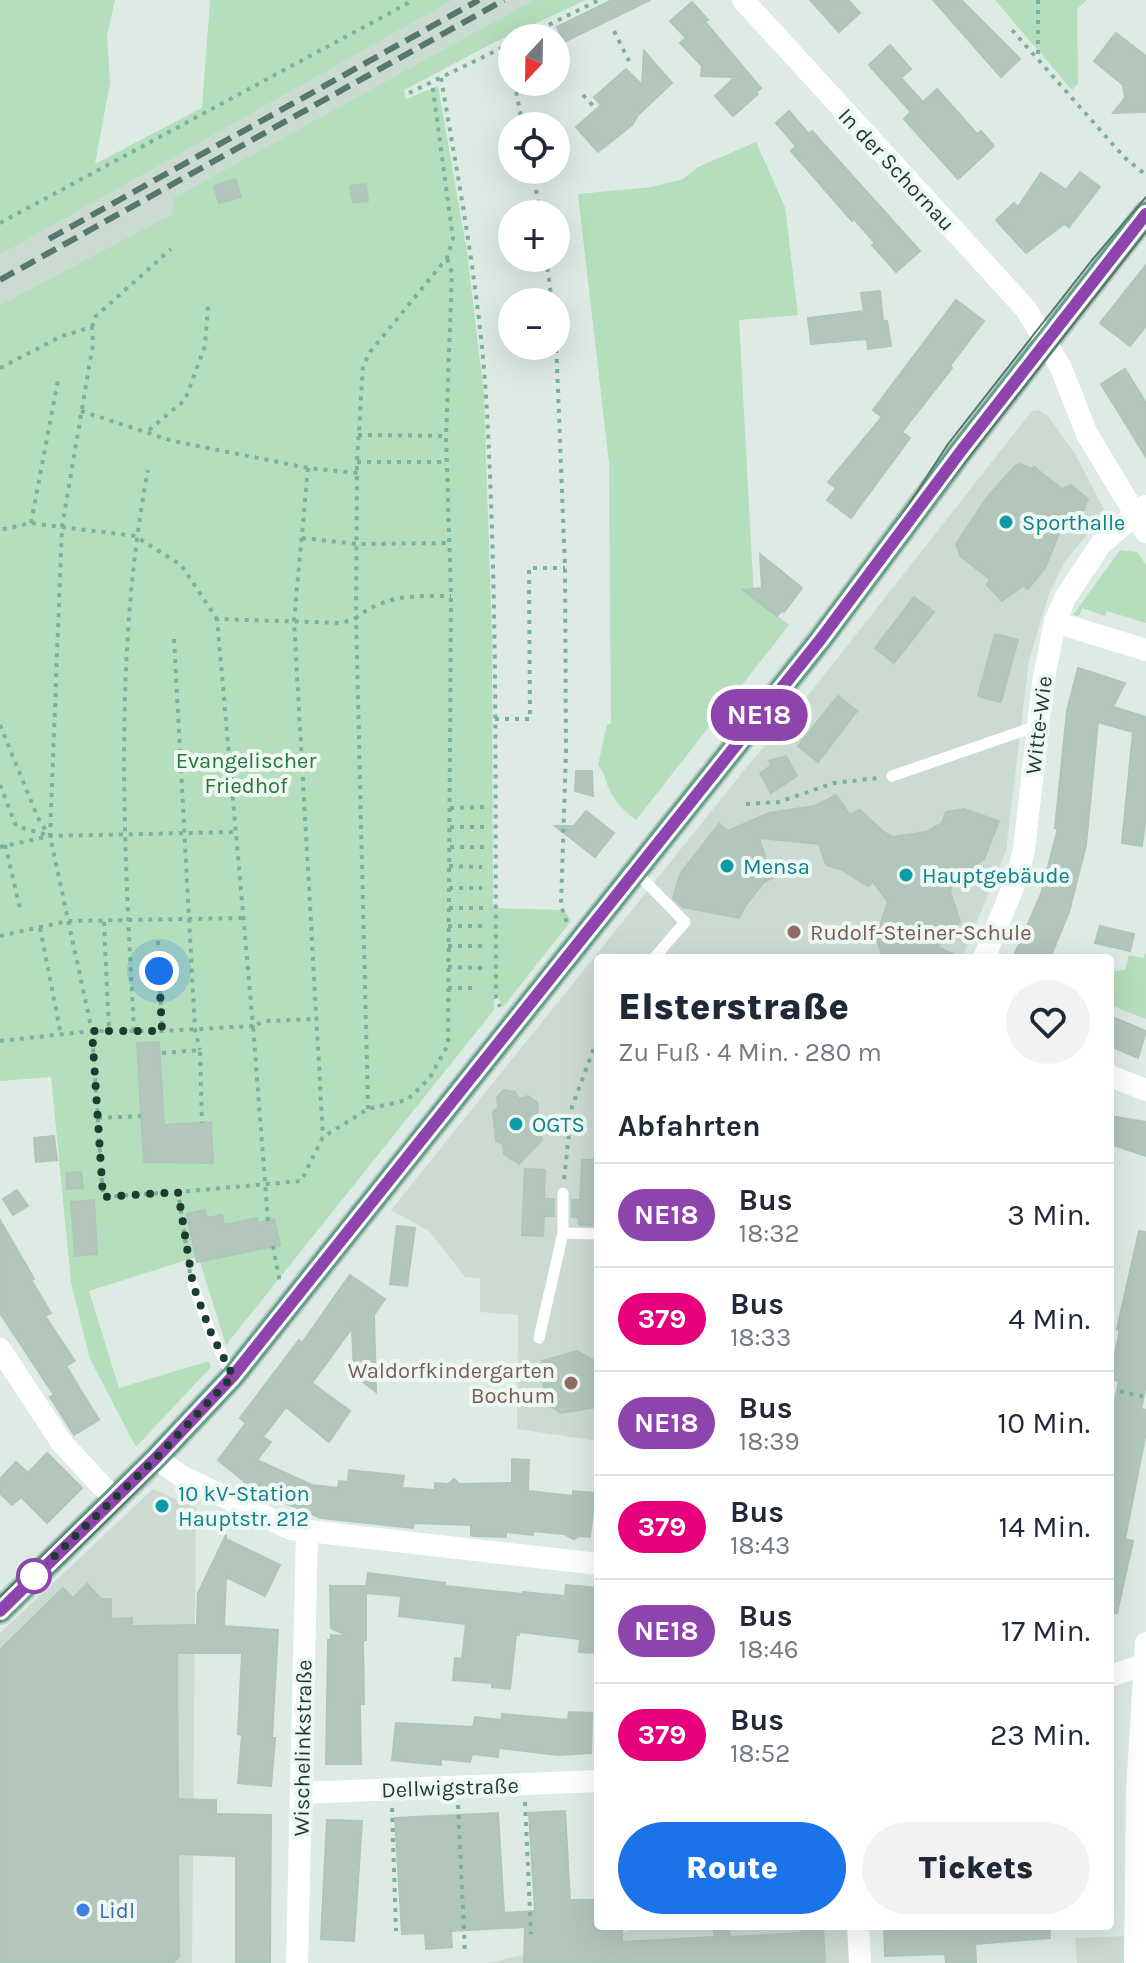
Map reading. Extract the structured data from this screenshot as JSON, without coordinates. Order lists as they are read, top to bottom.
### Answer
{
  "streets": {
    "street": [
      "In der Schornau",
      "Witte-Wie",
      "Wischelinkstraße",
      "Dellwigstraße"
    ]
  },
  "crossings": [
    ["In der Schornau", "Witte-Wie"],
    ["Wischelinkstraße", "Dellwigstraße"]
  ],
  "parks": ["Evangelischer Friedhof"],
  "places": [
    "Sporthalle",
    "Mensa",
    "Hauptgebäude",
    "Rudolf-Steiner-Schule",
    "OGTS",
    "Waldorfkindergarten Bochum",
    "10 kV-Station Hauptstr. 212",
    "Lidl"
  ],
  "lines": ["bus line NE18"],
  "north": "bottom",
  "page": {
    "on_map": "NE18",
    "map_buttons": ["+", "−"],
    "heading": [
      ["Elsterstraße", "Zu Fuß · 4 Min. · 280 m"],
      "Abfahrten"
    ],
    "list": [
      {
        "mark": "NE18",
        "name": "Bus",
        "note": "18:32",
        "value": "3 Min."
      },
      {
        "mark": "379",
        "name": "Bus",
        "note": "18:33",
        "value": "4 Min."
      },
      {
        "mark": "NE18",
        "name": "Bus",
        "note": "18:39",
        "value": "10 Min."
      },
      {
        "mark": "379",
        "name": "Bus",
        "note": "18:43",
        "value": "14 Min."
      },
      {
        "mark": "NE18",
        "name": "Bus",
        "note": "18:46",
        "value": "17 Min."
      },
      {
        "mark": "379",
        "name": "Bus",
        "note": "18:52",
        "value": "23 Min."
      }
    ],
    "buttons": ["Route", "Tickets"]
  }
}
